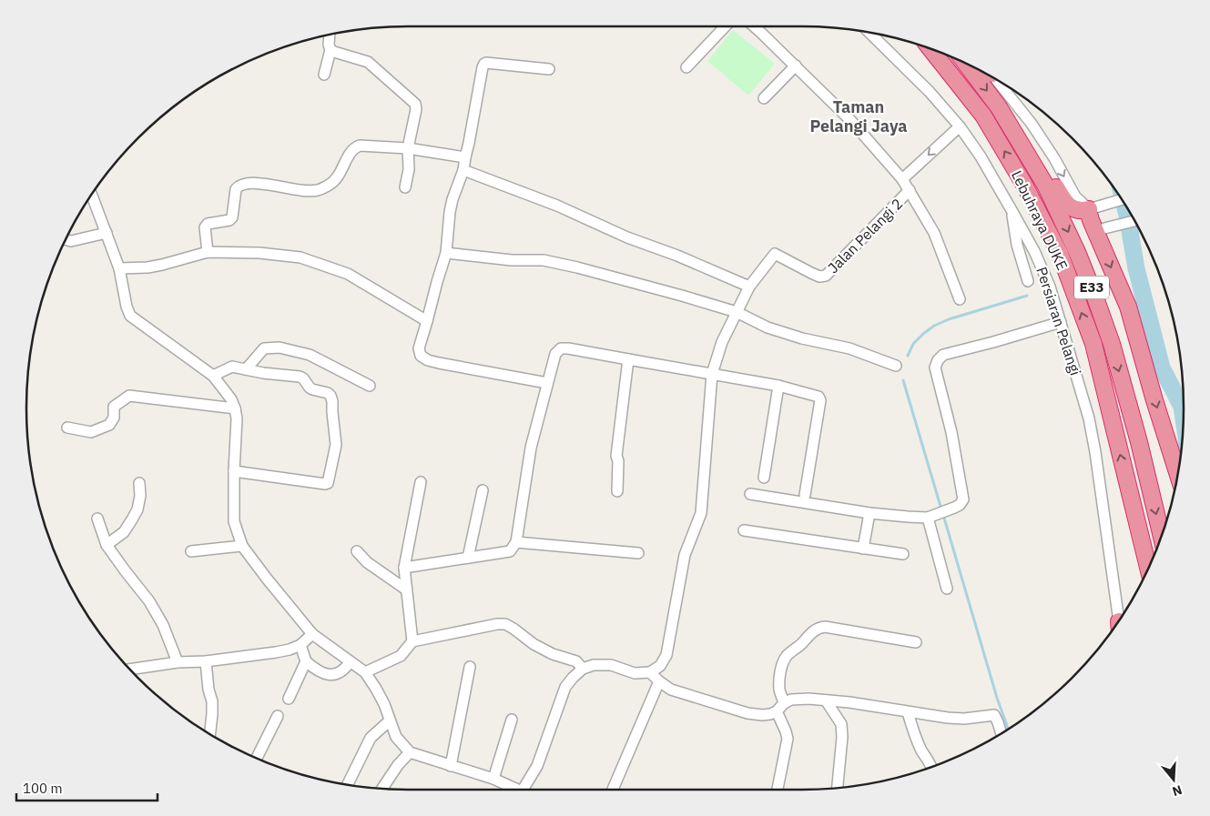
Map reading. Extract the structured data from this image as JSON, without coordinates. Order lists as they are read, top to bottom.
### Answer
{
  "streets": {
    "highway": ["Lebuhraya DUKE", "E33"],
    "street": ["Jalan Pelangi 2", "Persiaran Pelangi"]
  },
  "districts": ["Taman Pelangi Jaya"],
  "scale_bar": "100 m",
  "north": "bottom"
}
